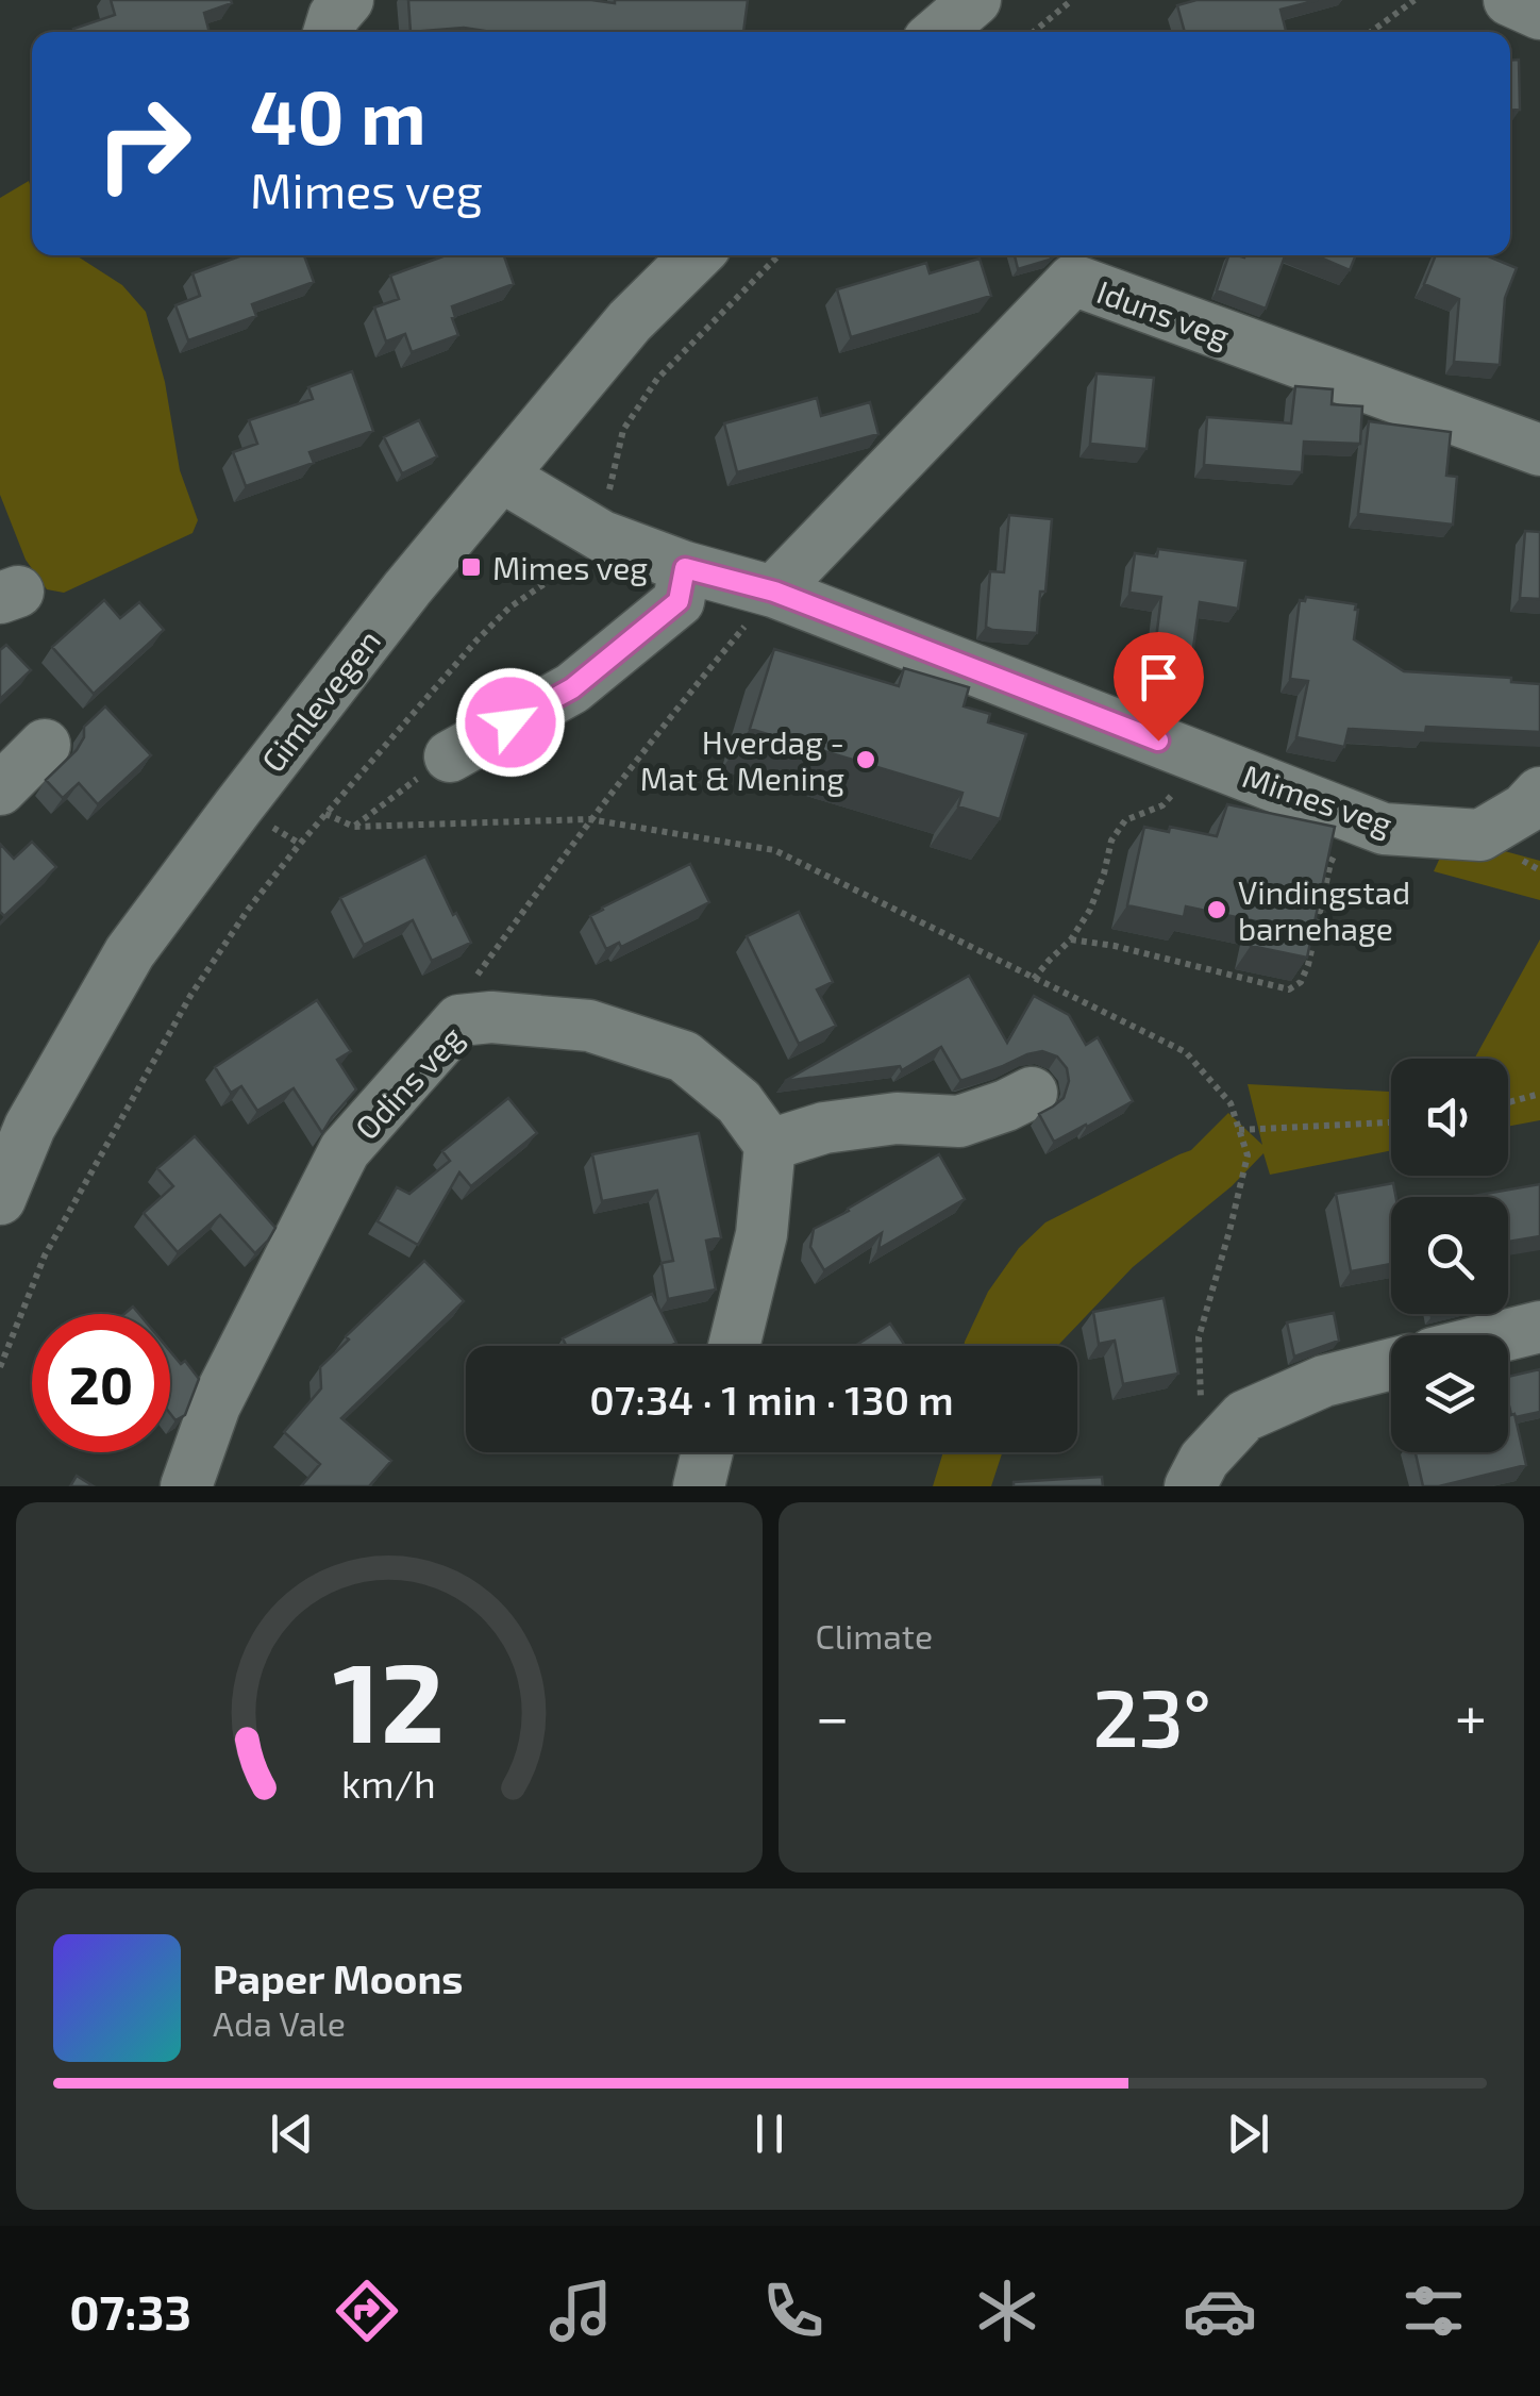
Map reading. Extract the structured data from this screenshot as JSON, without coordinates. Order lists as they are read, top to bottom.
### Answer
{
  "streets": {
    "street": [
      "Iduns veg",
      "Gimlevegen",
      "Mimes veg",
      "Odins veg"
    ]
  },
  "crossings": [
    ["Iduns veg", "Mimes veg"],
    ["Gimlevegen", "Mimes veg"]
  ],
  "places": {
    "transit": ["Mimes veg"],
    "other": ["Hverdag - Mat & Mening", "Vindingstad barnehage"]
  },
  "page": {
    "turn": ["40 m", "Mimes veg"],
    "limit": "20",
    "trip": "07:34 · 1 min · 130 m",
    "tile": "Climate",
    "heat": ["−", "23°", "+"],
    "song": ["Paper Moons", "Ada Vale"],
    "tabs": "07:33",
    "gauge": ["12", "km/h"]
  }
}
